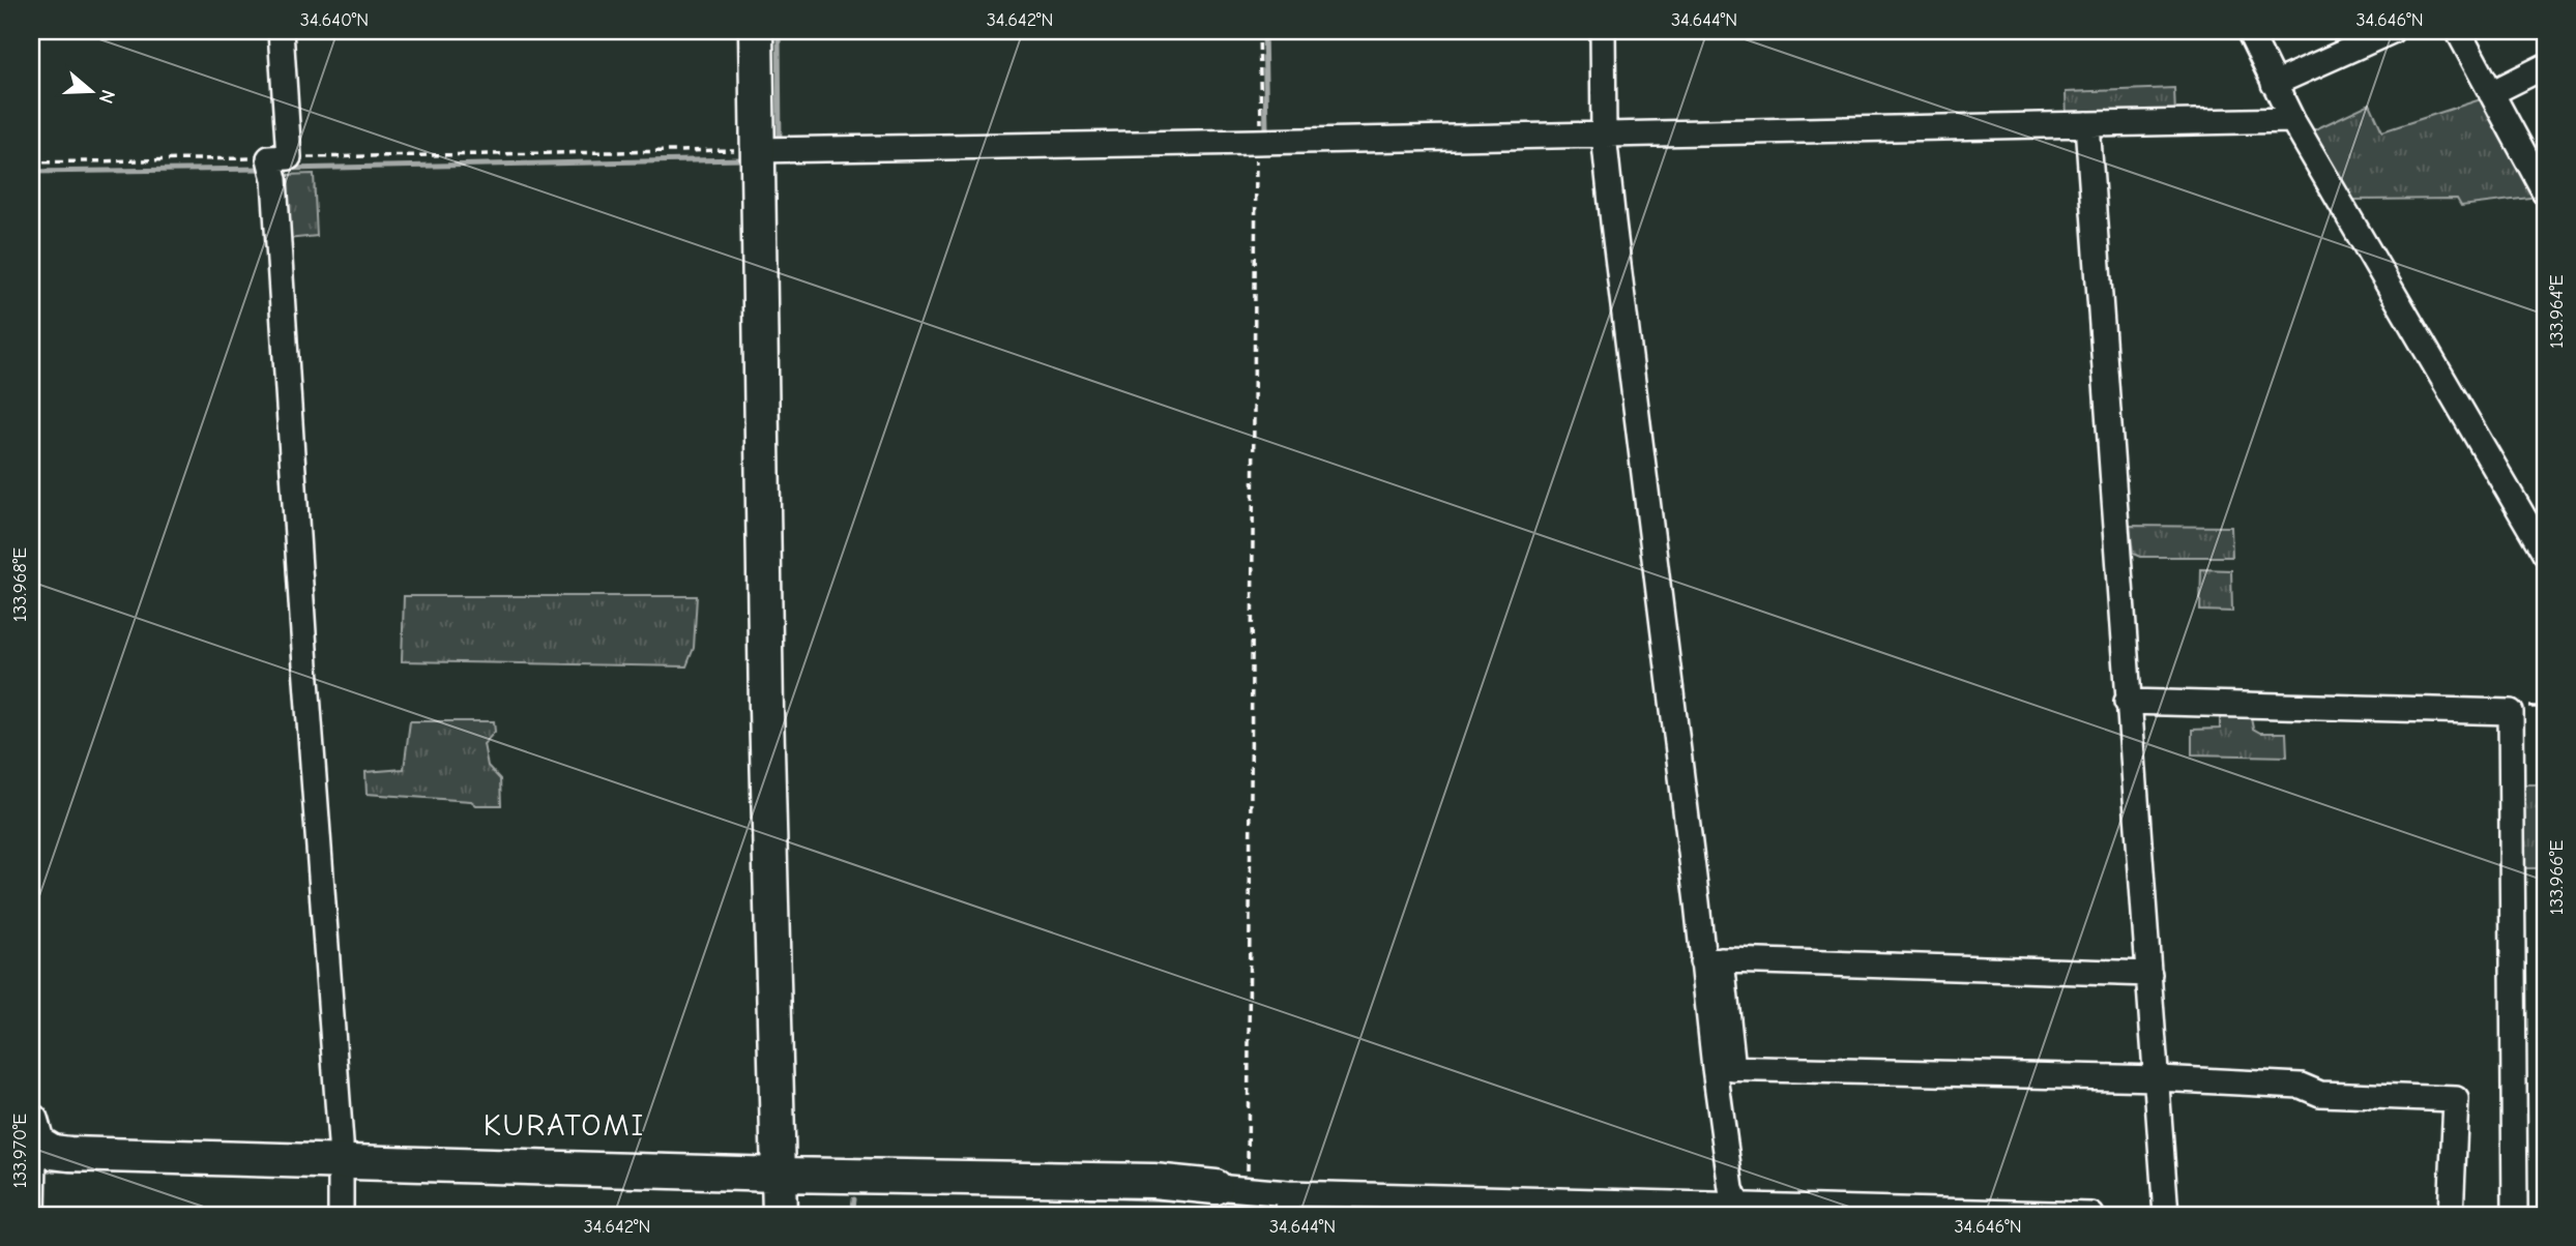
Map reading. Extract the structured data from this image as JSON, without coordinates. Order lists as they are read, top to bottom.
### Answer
{
  "districts": ["KURATOMI"],
  "north": "right",
  "coordinates": [
    "34.640°N",
    "34.642°N",
    "34.644°N",
    "34.646°N",
    "133.964°E",
    "133.968°E",
    "133.966°E",
    "133.970°E"
  ]
}
